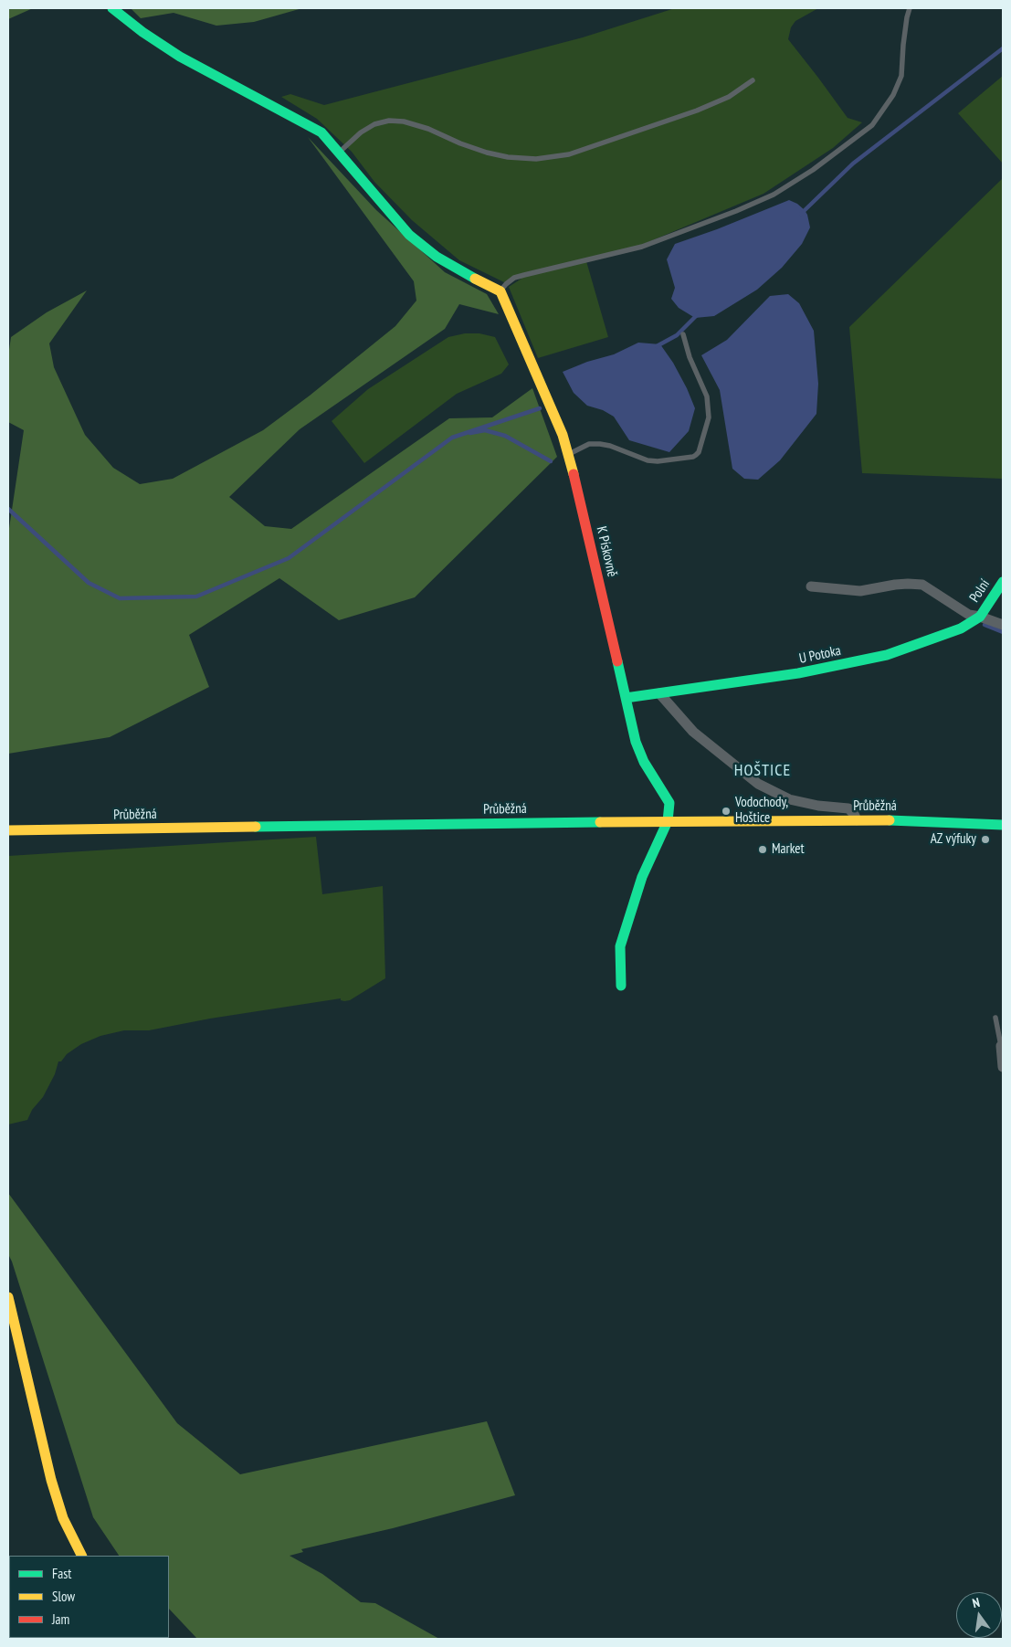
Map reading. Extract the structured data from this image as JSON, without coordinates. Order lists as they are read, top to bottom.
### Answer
{
  "streets": {
    "street": [
      "K Pískovně",
      "Polní",
      "U Potoka",
      "Průběžná"
    ]
  },
  "crossings": [
    ["K Pískovně", "U Potoka"],
    ["K Pískovně", "Průběžná"],
    ["Polní", "U Potoka"]
  ],
  "districts": ["HOŠTICE"],
  "places": ["Vodochody, Hoštice", "AZ výfuky", "Market"],
  "legend": ["Fast", "Slow", "Jam"],
  "north": "top"
}
